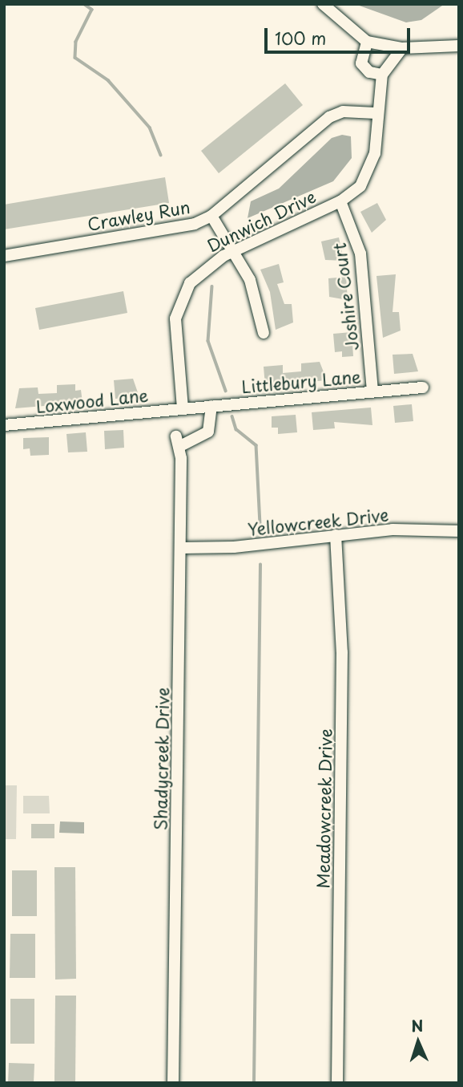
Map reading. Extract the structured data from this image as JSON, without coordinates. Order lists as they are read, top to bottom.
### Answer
{
  "streets": {
    "street": [
      "Crawley Run",
      "Dunwich Drive",
      "Joshire Court",
      "Littlebury Lane",
      "Loxwood Lane",
      "Yellowcreek Drive",
      "Shadycreek Drive",
      "Meadowcreek Drive"
    ]
  },
  "crossings": [
    ["Crawley Run", "Dunwich Drive"],
    ["Dunwich Drive", "Joshire Court"],
    ["Dunwich Drive", "Littlebury Lane"],
    ["Dunwich Drive", "Loxwood Lane"],
    ["Joshire Court", "Littlebury Lane"],
    ["Littlebury Lane", "Loxwood Lane"],
    ["Littlebury Lane", "Shadycreek Drive"],
    ["Yellowcreek Drive", "Shadycreek Drive"],
    ["Yellowcreek Drive", "Meadowcreek Drive"]
  ],
  "scale_bar": "100 m",
  "north": "top"
}
